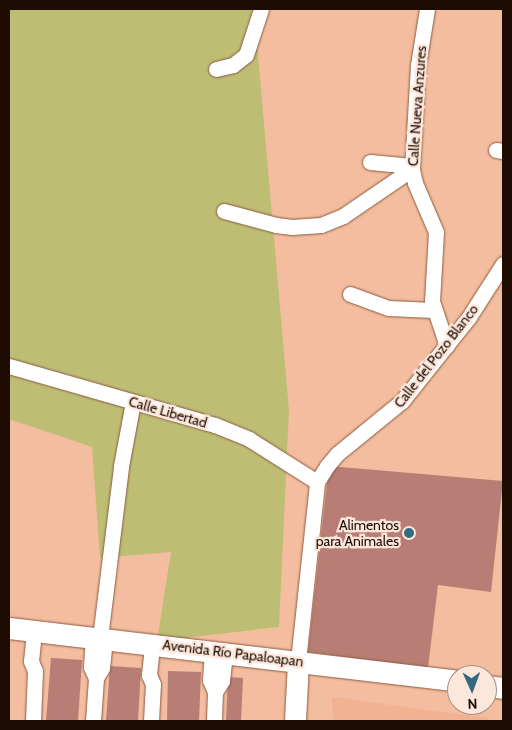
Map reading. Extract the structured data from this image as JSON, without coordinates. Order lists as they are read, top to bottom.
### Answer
{
  "streets": {
    "main road": ["Avenida Río Papaloapan"],
    "street": ["Calle Nueva Anzures", "Calle del Pozo Blanco", "Calle Libertad"]
  },
  "crossings": [
    ["Calle Nueva Anzures", "Calle del Pozo Blanco"],
    ["Calle del Pozo Blanco", "Calle Libertad"],
    ["Calle del Pozo Blanco", "Avenida Río Papaloapan"]
  ],
  "places": ["Alimentos para Animales"],
  "north": "bottom"
}
